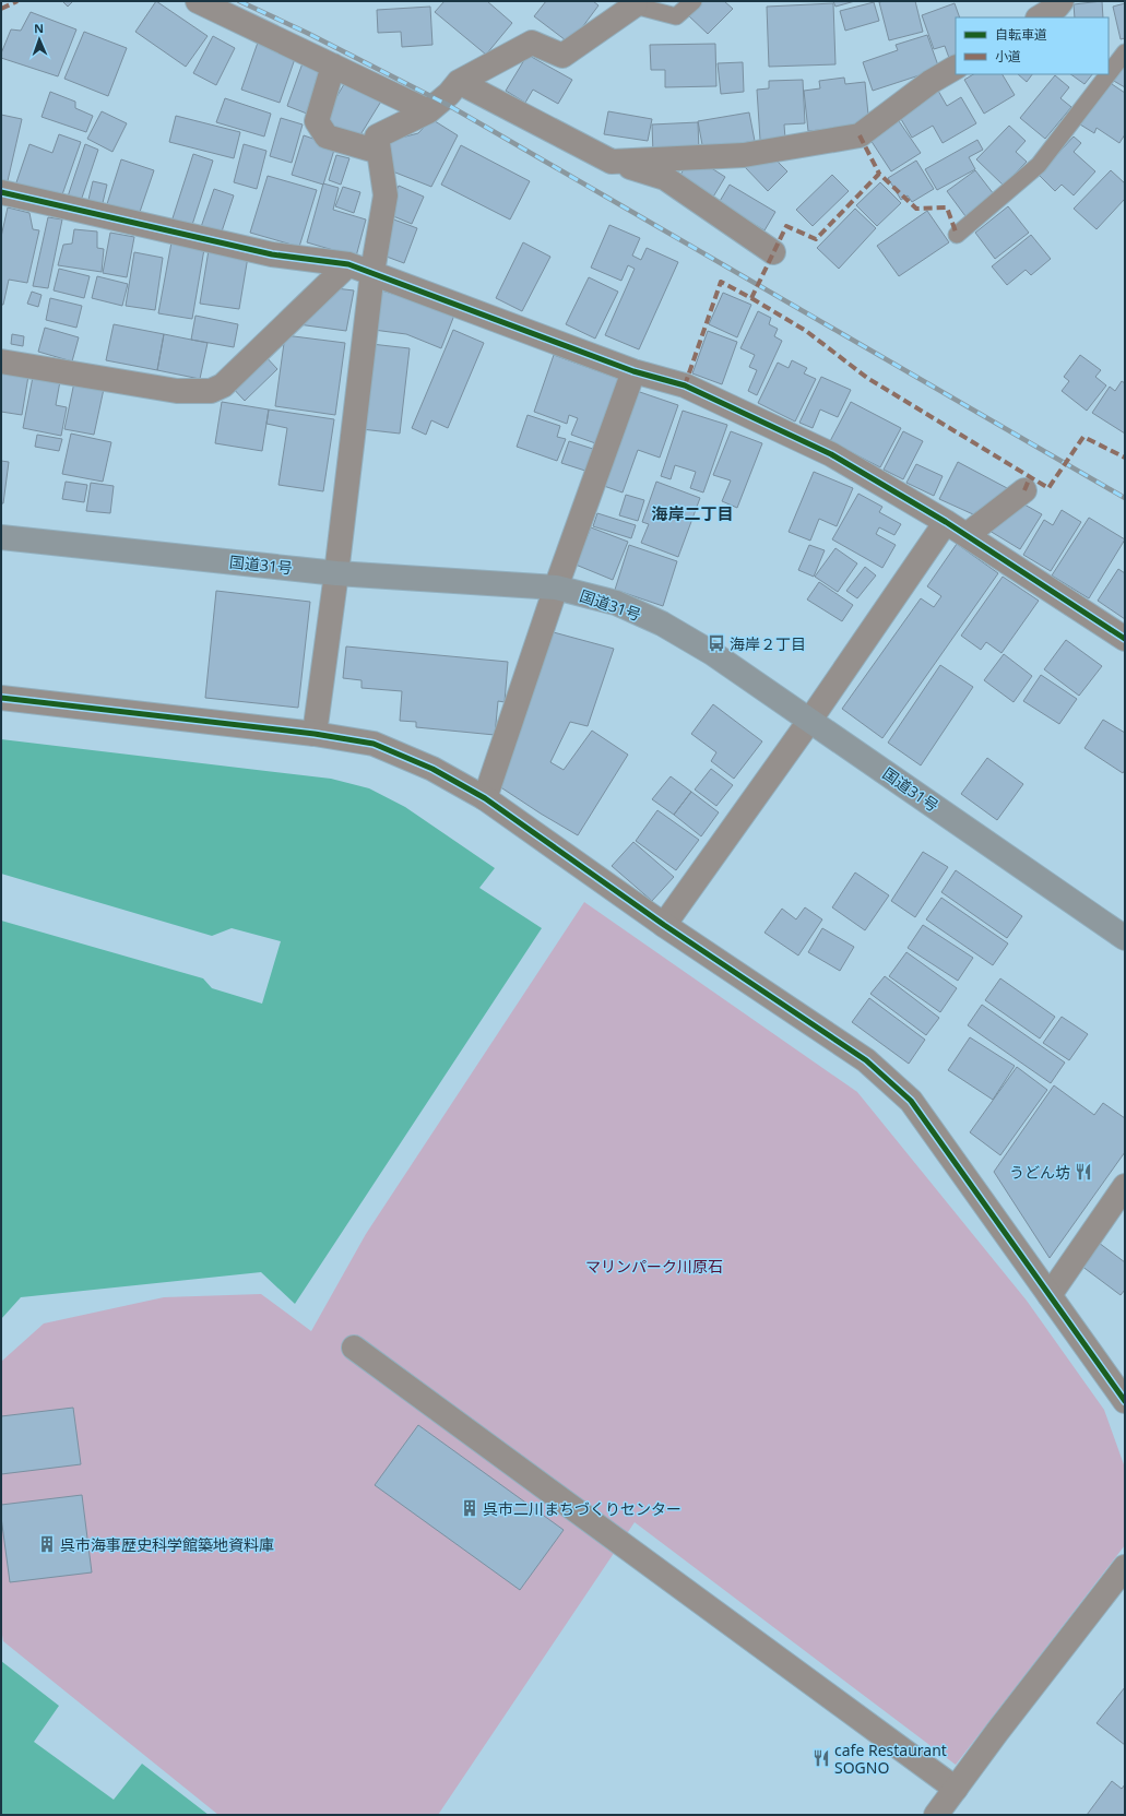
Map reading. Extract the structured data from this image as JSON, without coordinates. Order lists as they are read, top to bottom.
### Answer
{
  "streets": {
    "highway": ["国道31号"]
  },
  "districts": ["海岸二丁目"],
  "parks": ["マリンパーク川原石"],
  "places": {
    "bus stop": ["海岸２丁目"],
    "restaurant": ["うどん坊", "cafe Restaurant SOGNO"],
    "building": ["呉市二川まちづくりセンター", "呉市海事歴史科学館築地資料庫"]
  },
  "legend": ["自転車道", "小道"],
  "north": "top"
}
